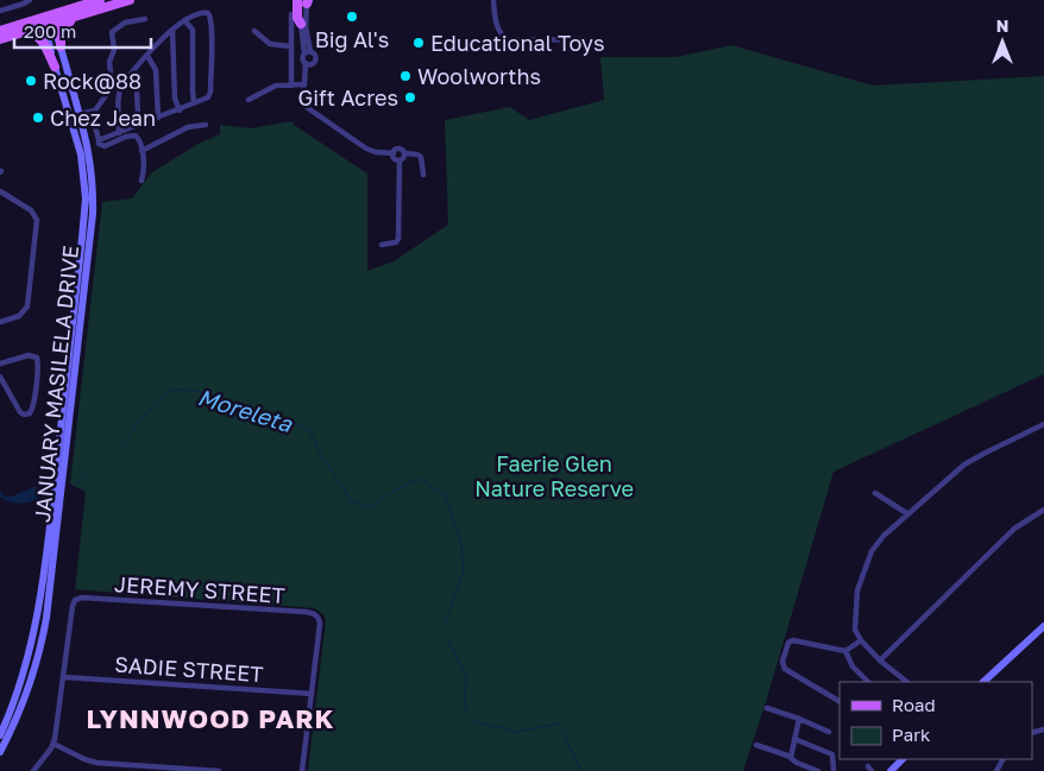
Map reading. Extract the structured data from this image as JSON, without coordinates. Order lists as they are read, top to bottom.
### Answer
{
  "streets": {
    "main road": ["JANUARY MASILELA DRIVE"],
    "street": ["JEREMY STREET", "SADIE STREET"]
  },
  "crossings": [
    ["JEREMY STREET", "SADIE STREET"]
  ],
  "districts": ["LYNNWOOD PARK"],
  "water": ["Moreleta"],
  "parks": ["Faerie Glen Nature Reserve"],
  "places": [
    "Big Al's",
    "Educational Toys",
    "Woolworths",
    "Rock@88",
    "Gift Acres",
    "Chez Jean"
  ],
  "legend": ["Road", "Park"],
  "scale_bar": "200 m",
  "north": "top"
}
